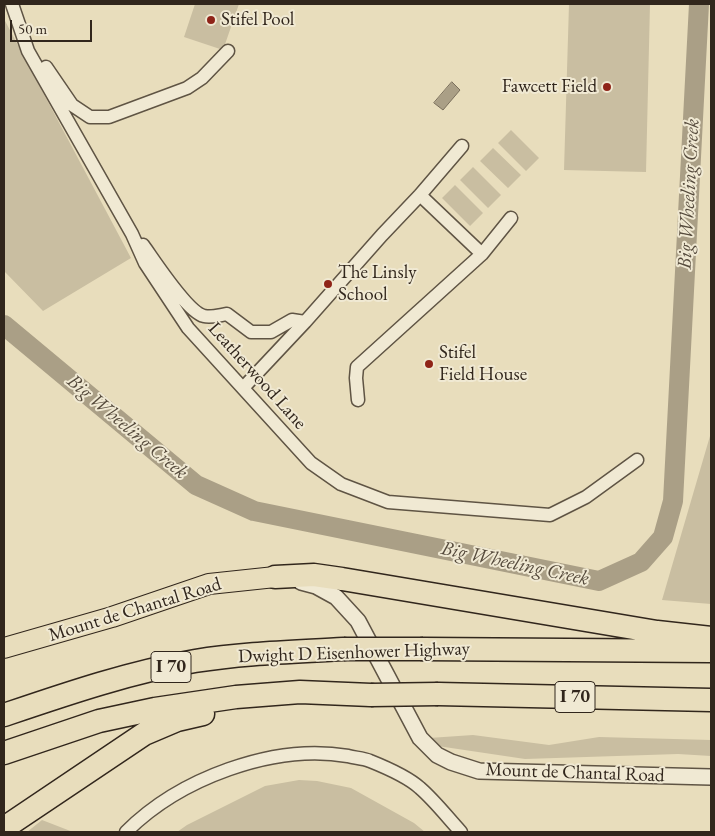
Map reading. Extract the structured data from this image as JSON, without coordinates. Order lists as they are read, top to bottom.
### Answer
{
  "streets": {
    "highway": ["Dwight D Eisenhower Highway", "I 70"],
    "main road": ["Mount de Chantal Road"],
    "street": ["Leatherwood Lane"]
  },
  "water": ["Big Wheeling Creek"],
  "places": [
    "Stifel Pool",
    "Fawcett Field",
    "The Linsly School",
    "Stifel Field House"
  ],
  "scale_bar": "50 m"
}
